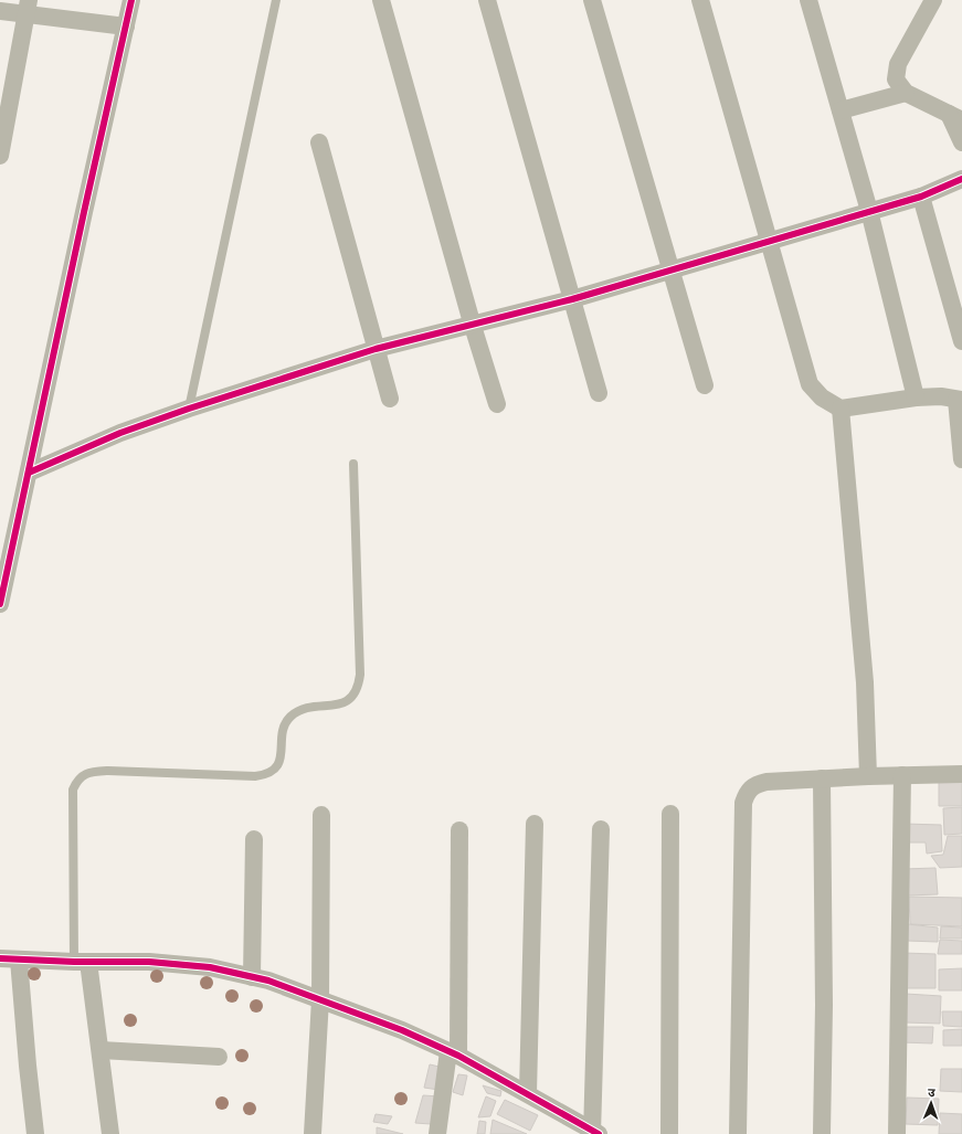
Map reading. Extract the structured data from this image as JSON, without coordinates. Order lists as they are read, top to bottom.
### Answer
{
  "north": "top"
}
